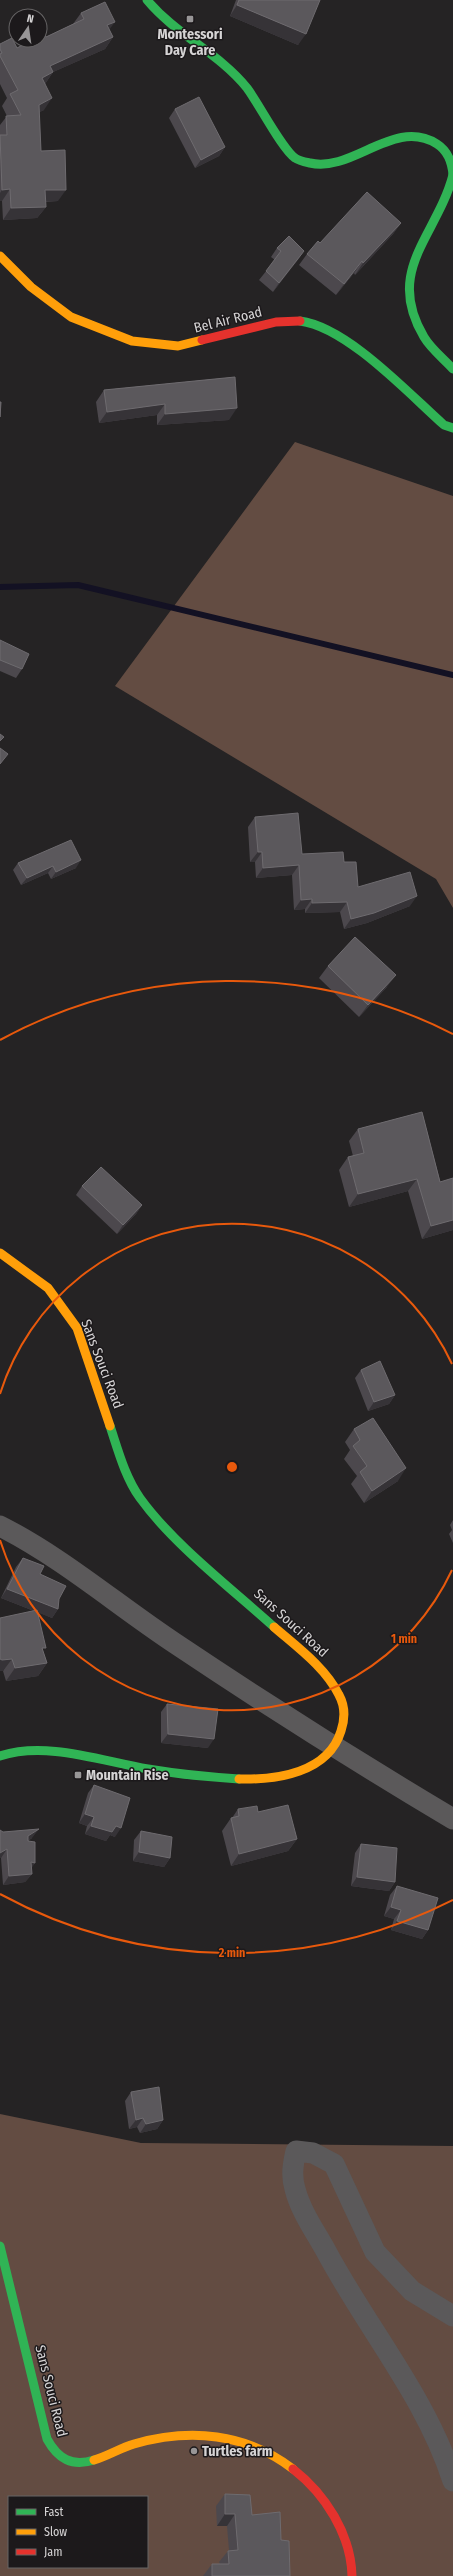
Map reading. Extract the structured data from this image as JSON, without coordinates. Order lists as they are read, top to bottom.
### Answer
{
  "streets": {
    "main road": ["Bel Air Road", "Sans Souci Road"]
  },
  "places": {
    "transit": ["Montessori Day Care", "Mountain Rise"],
    "other": ["Turtles farm"]
  },
  "legend": ["Fast", "Slow", "Jam"],
  "north": "top",
  "rings": ["1 min", "2 min"]
}
